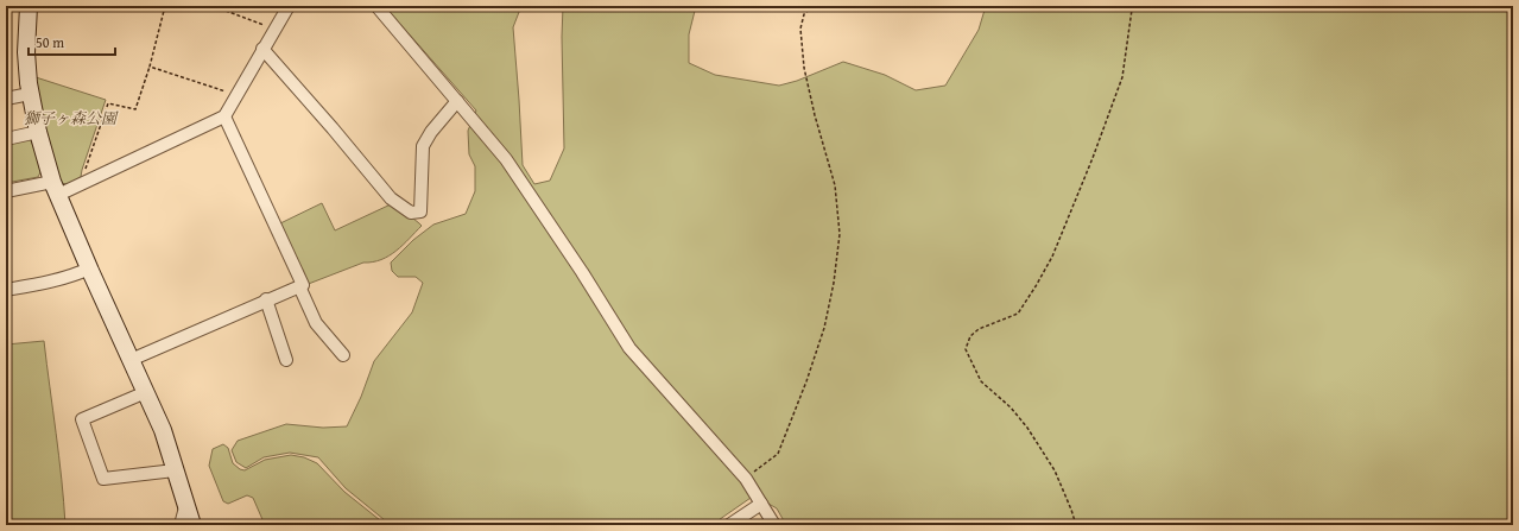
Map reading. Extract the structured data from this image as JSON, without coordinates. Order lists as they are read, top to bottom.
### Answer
{
  "parks": ["獅子ヶ森公園"],
  "scale_bar": "50 m"
}
